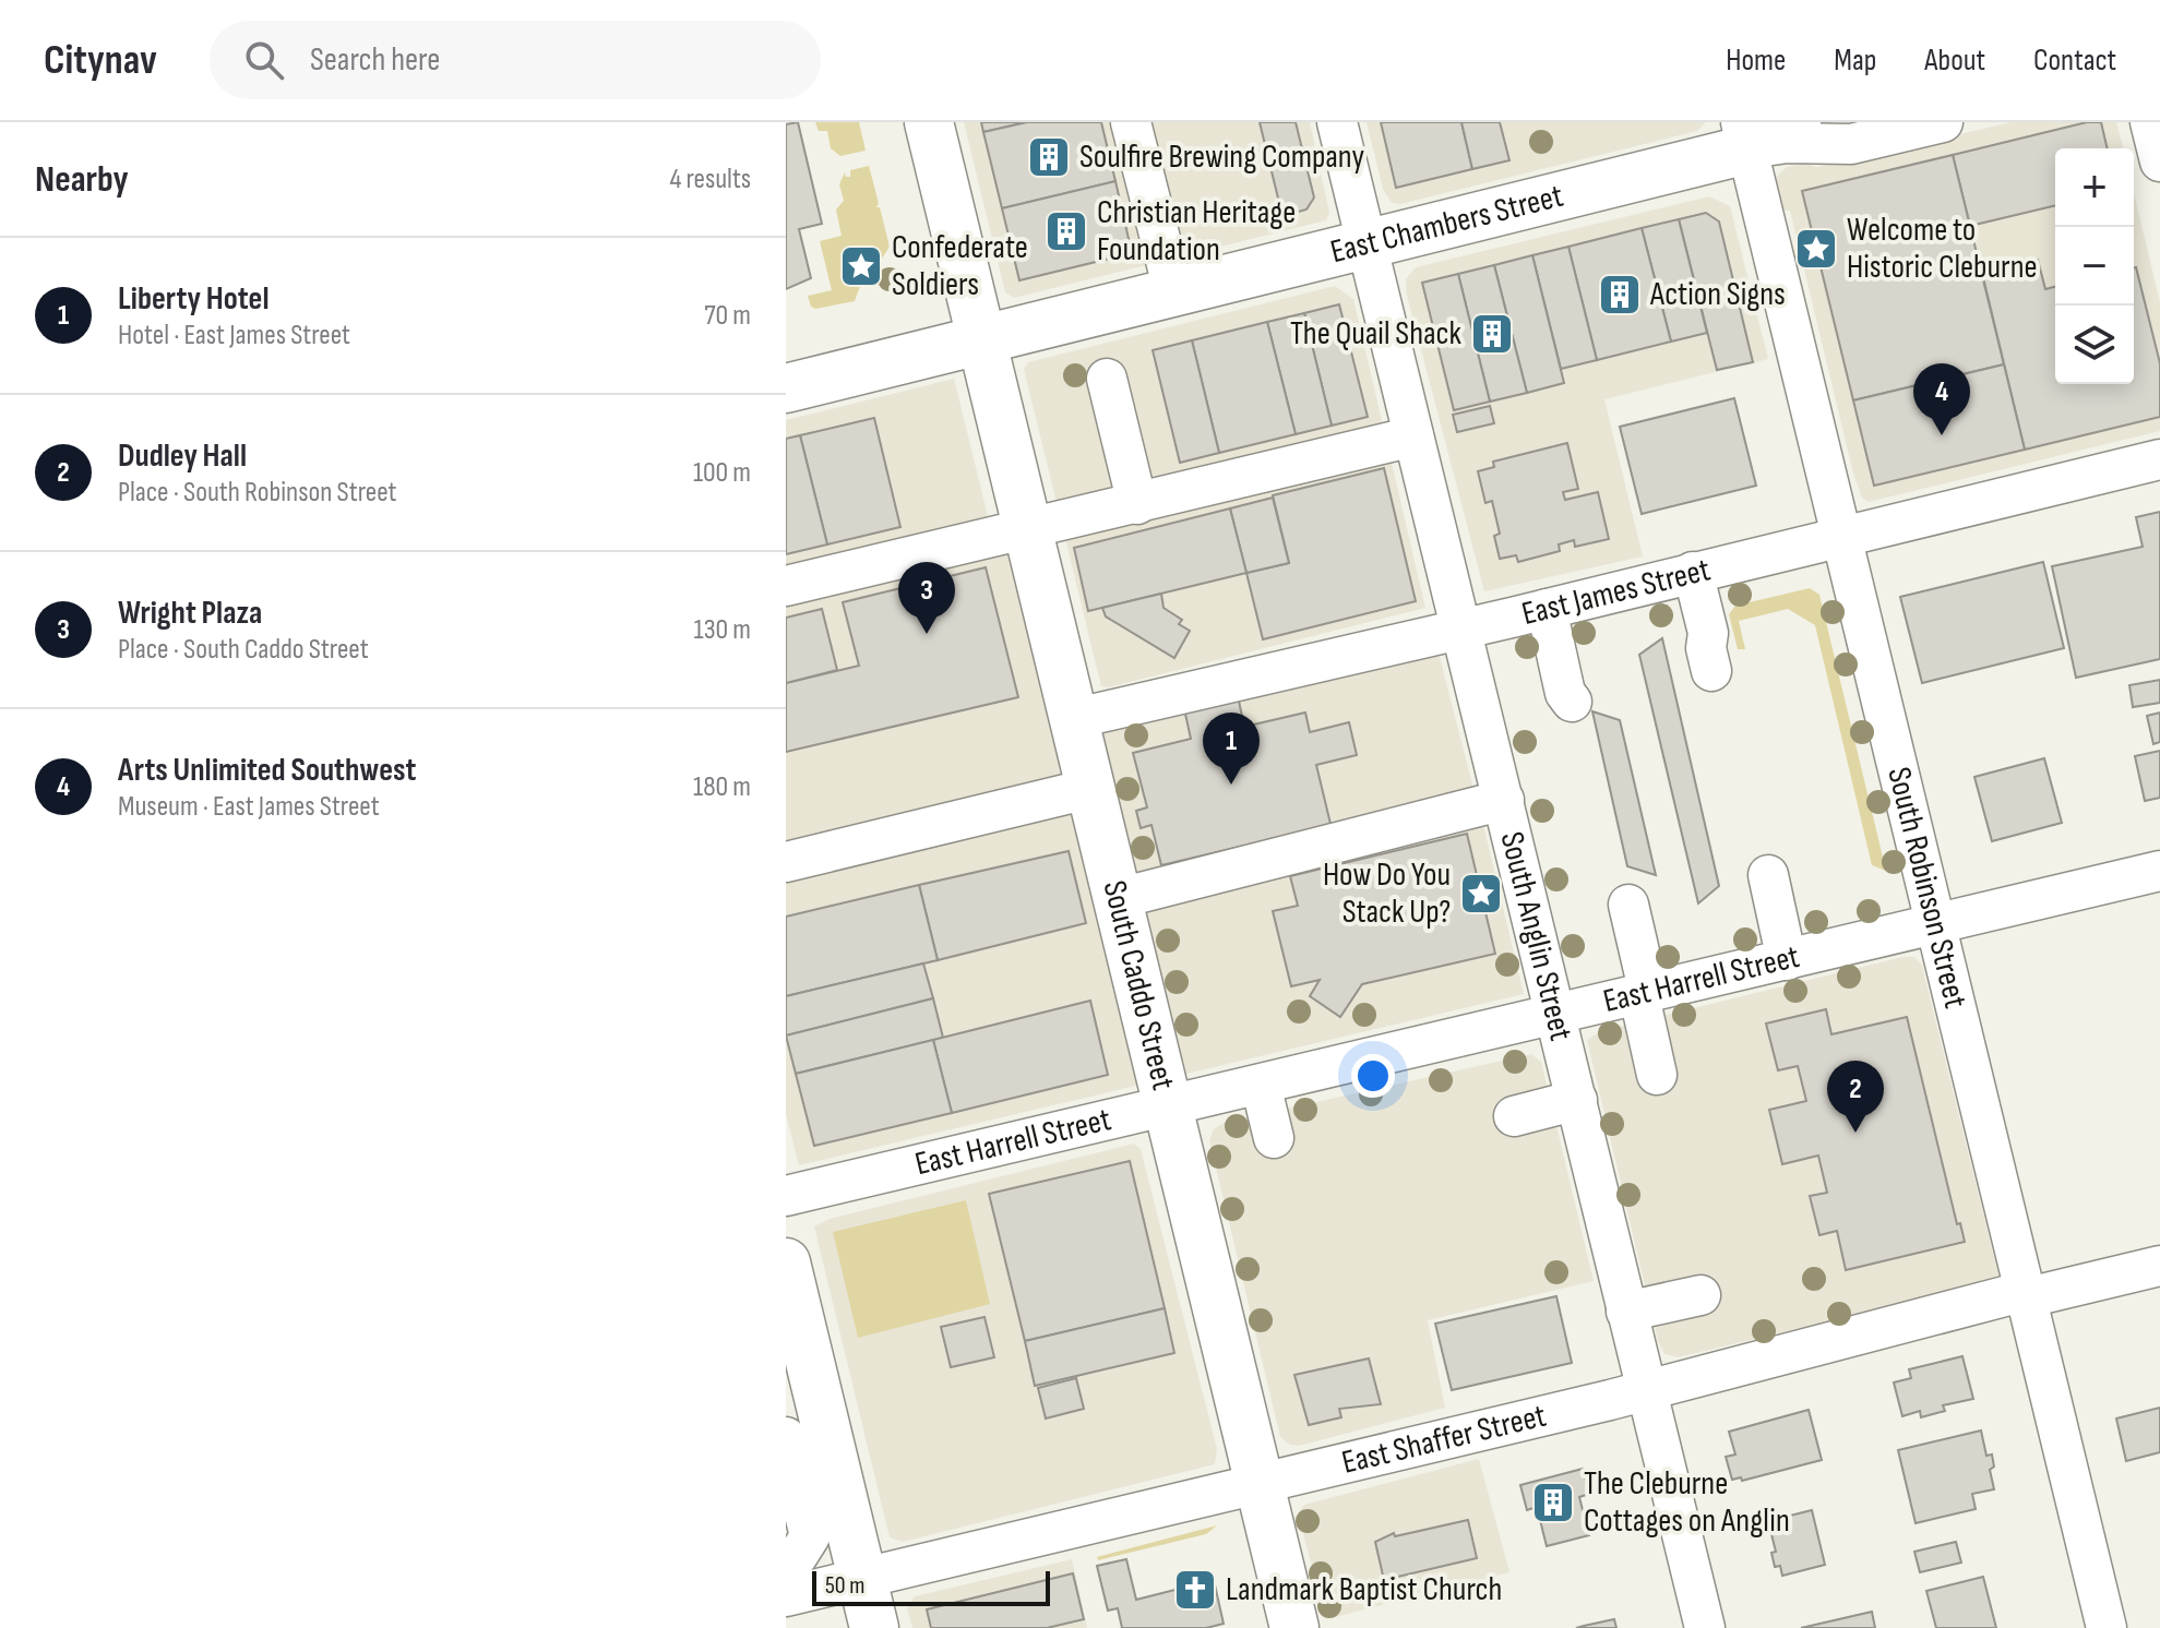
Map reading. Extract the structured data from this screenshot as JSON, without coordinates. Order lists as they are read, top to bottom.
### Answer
{
  "streets": {
    "main road": ["East Chambers Street", "South Caddo Street"],
    "street": [
      "East James Street",
      "South Robinson Street",
      "South Anglin Street",
      "East Harrell Street",
      "East Shaffer Street"
    ]
  },
  "crossings": [
    ["East Chambers Street", "South Robinson Street"],
    ["East Chambers Street", "South Anglin Street"],
    ["East Chambers Street", "South Caddo Street"],
    ["East James Street", "South Robinson Street"],
    ["East James Street", "South Anglin Street"],
    ["East James Street", "South Caddo Street"],
    ["South Robinson Street", "East Harrell Street"],
    ["South Robinson Street", "East Shaffer Street"],
    ["South Anglin Street", "East Harrell Street"],
    ["South Anglin Street", "East Shaffer Street"],
    ["East Harrell Street", "South Caddo Street"],
    ["South Caddo Street", "East Shaffer Street"]
  ],
  "places": {
    "building": [
      "Soulfire Brewing Company",
      "Christian Heritage Foundation",
      "Action Signs",
      "The Quail Shack",
      "The Cleburne Cottages on Anglin"
    ],
    "place": ["Welcome to Historic Cleburne", "Confederate Soldiers", "How Do You Stack Up?"],
    "church": ["Landmark Baptist Church"]
  },
  "scale_bar": "50 m",
  "page": {
    "header": "Citynav",
    "search": "Search here",
    "nav": [
      "Home",
      "Map",
      "About",
      "Contact"
    ],
    "heading": ["Nearby", "4 results"],
    "map_buttons": ["+", "−"],
    "list": [
      {
        "mark": "1",
        "name": "Liberty Hotel",
        "note": "Hotel · East James Street",
        "value": "70 m"
      },
      {
        "mark": "2",
        "name": "Dudley Hall",
        "note": "Place · South Robinson Street",
        "value": "100 m"
      },
      {
        "mark": "3",
        "name": "Wright Plaza",
        "note": "Place · South Caddo Street",
        "value": "130 m"
      },
      {
        "mark": "4",
        "name": "Arts Unlimited Southwest",
        "note": "Museum · East James Street",
        "value": "180 m"
      }
    ],
    "pins": [
      "4",
      "3",
      "1",
      "2"
    ],
    "scale": "50 m"
  }
}
